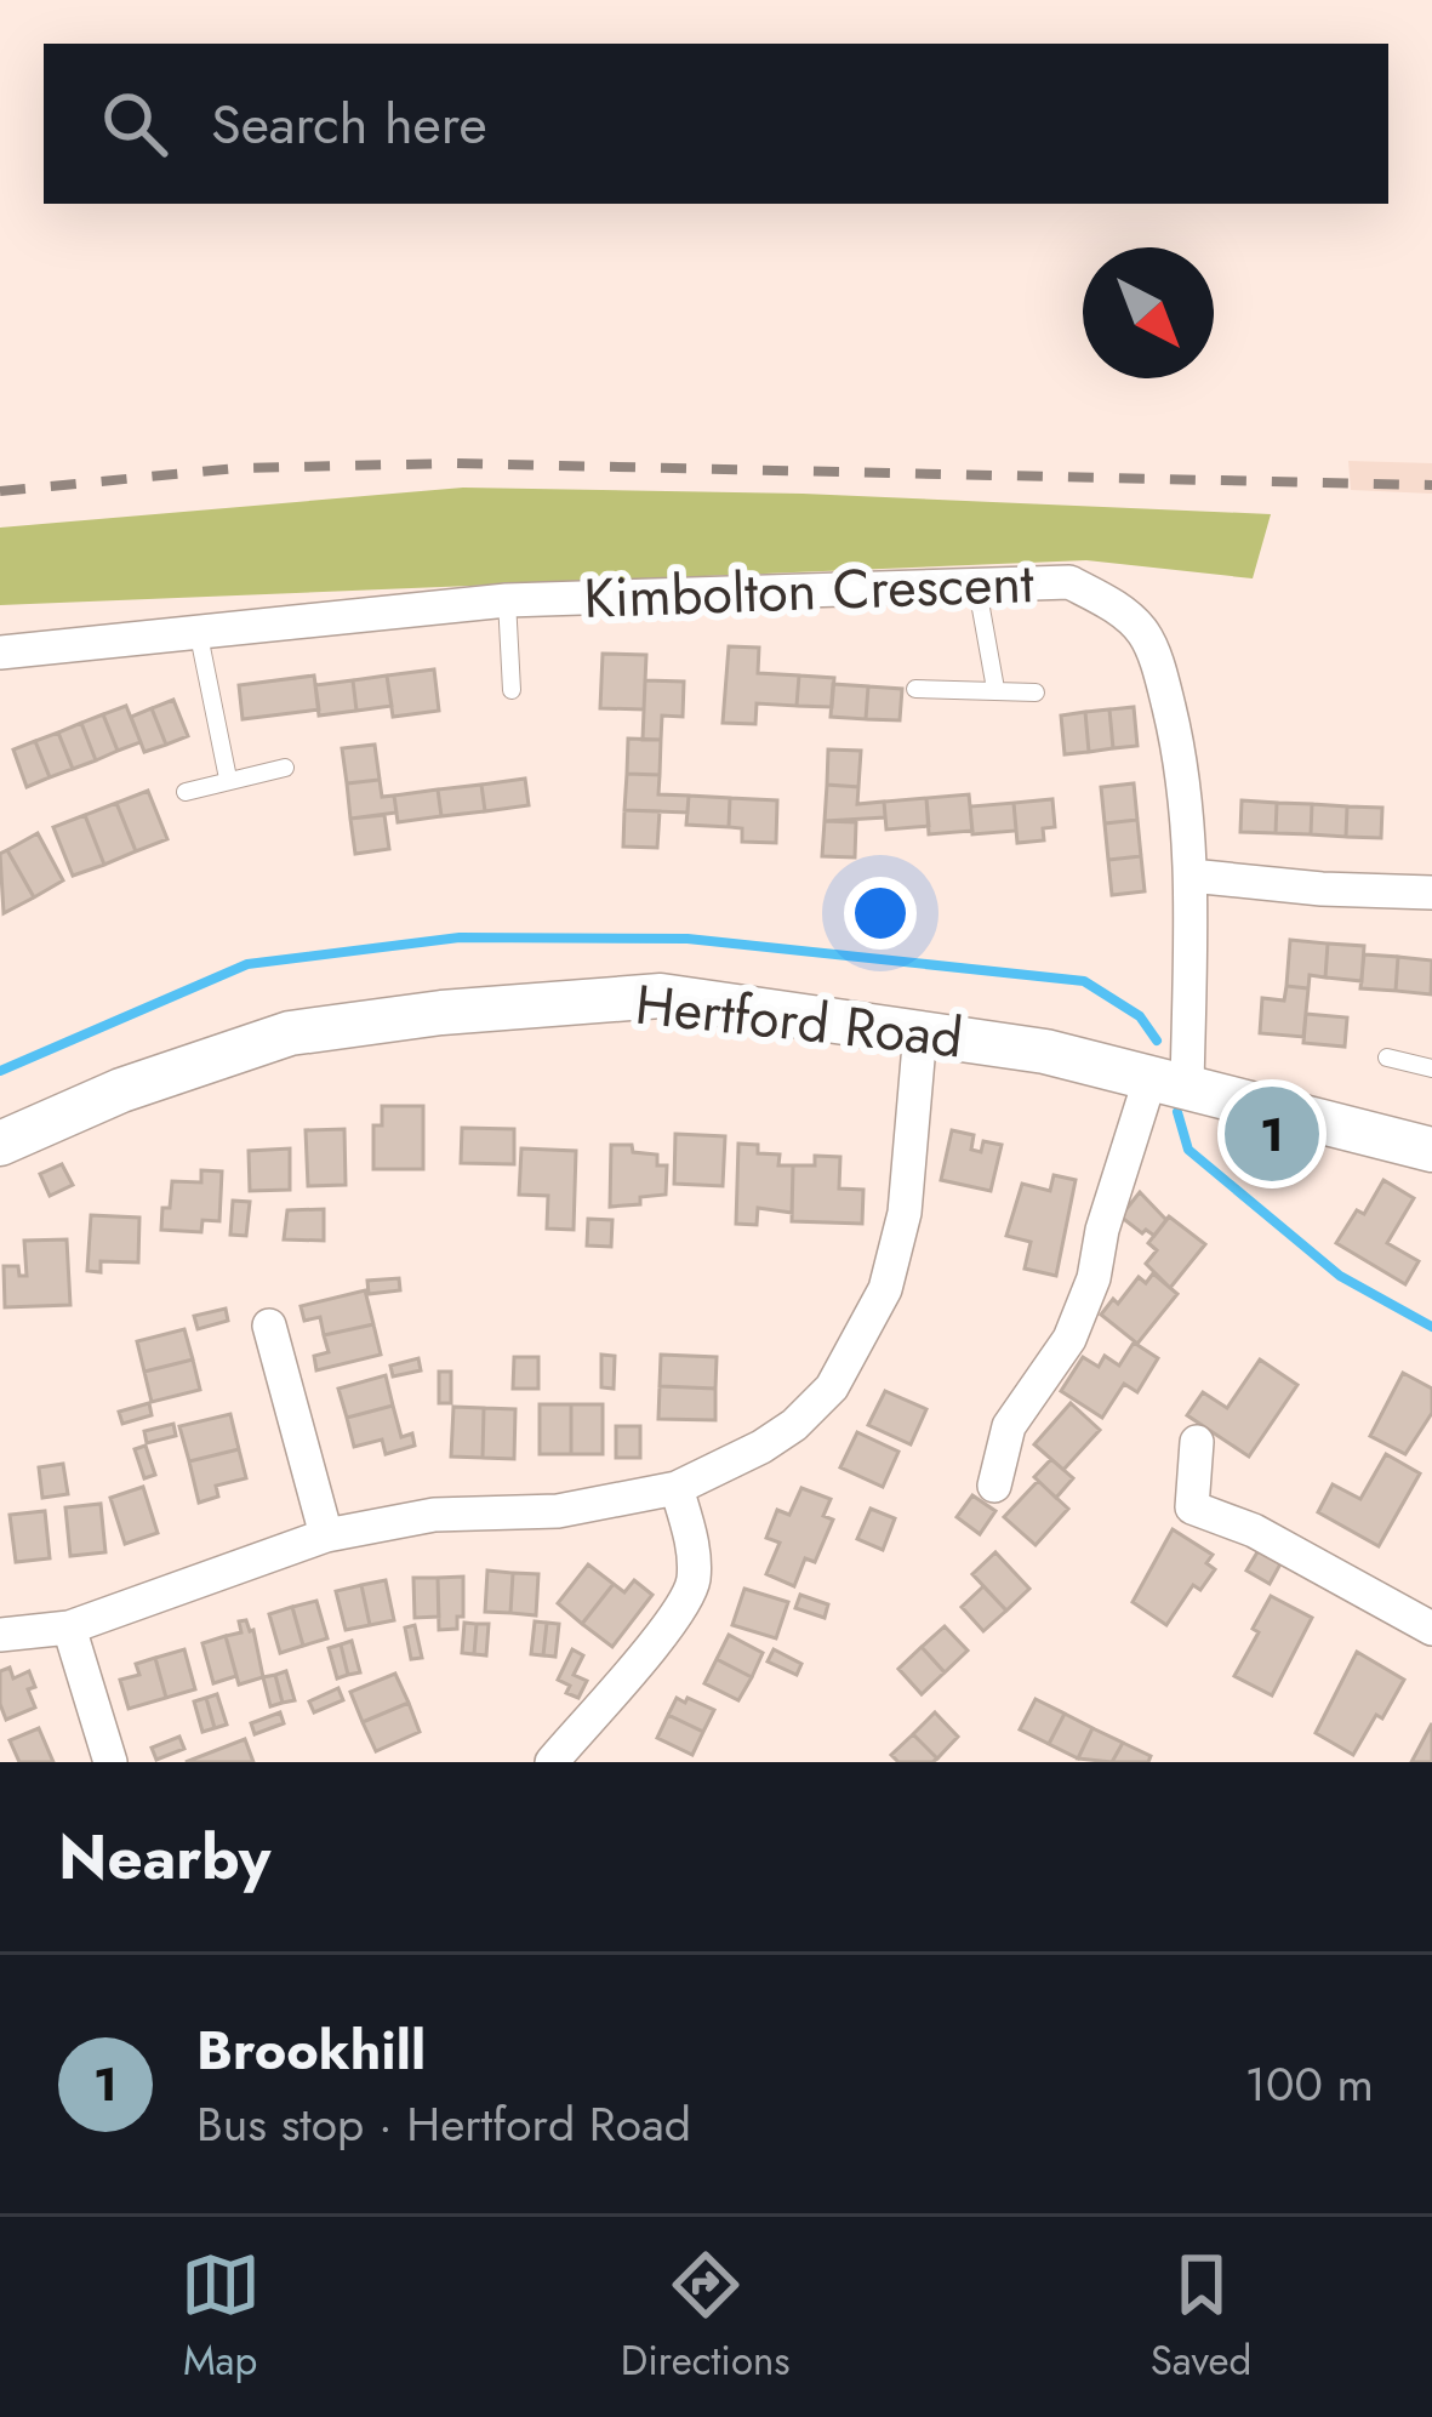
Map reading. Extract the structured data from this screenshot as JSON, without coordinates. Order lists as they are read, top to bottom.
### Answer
{
  "streets": {
    "street": ["Kimbolton Crescent", "Hertford Road"]
  },
  "crossings": [
    ["Kimbolton Crescent", "Hertford Road"]
  ],
  "north": "bottom right",
  "page": {
    "search": "Search here",
    "pins": "1",
    "heading": "Nearby",
    "list": [
      {
        "mark": "1",
        "name": "Brookhill",
        "note": "Bus stop · Hertford Road",
        "value": "100 m"
      }
    ],
    "nav": ["Map", "Directions", "Saved"]
  }
}
